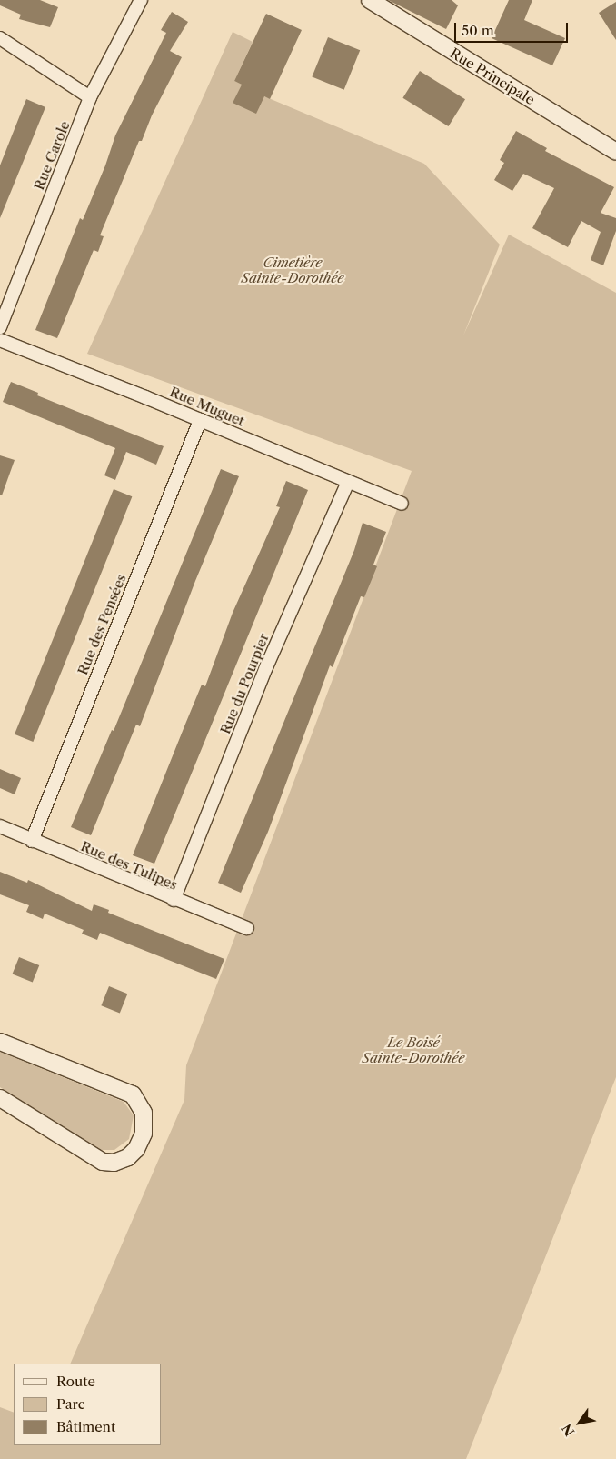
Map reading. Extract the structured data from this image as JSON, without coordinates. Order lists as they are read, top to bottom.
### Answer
{
  "streets": {
    "street": [
      "Rue Principale",
      "Rue Carole",
      "Rue Muguet",
      "Rue des Pensées",
      "Rue du Pourpier",
      "Rue des Tulipes"
    ]
  },
  "crossings": [
    ["Rue Muguet", "Rue des Pensées"],
    ["Rue Muguet", "Rue du Pourpier"],
    ["Rue des Pensées", "Rue des Tulipes"],
    ["Rue du Pourpier", "Rue des Tulipes"]
  ],
  "parks": ["Cimetière Sainte-Dorothée", "Le Boisé Sainte-Dorothée"],
  "legend": ["Route", "Parc", "Bâtiment"],
  "scale_bar": "50 m",
  "north": "bottom left"
}
